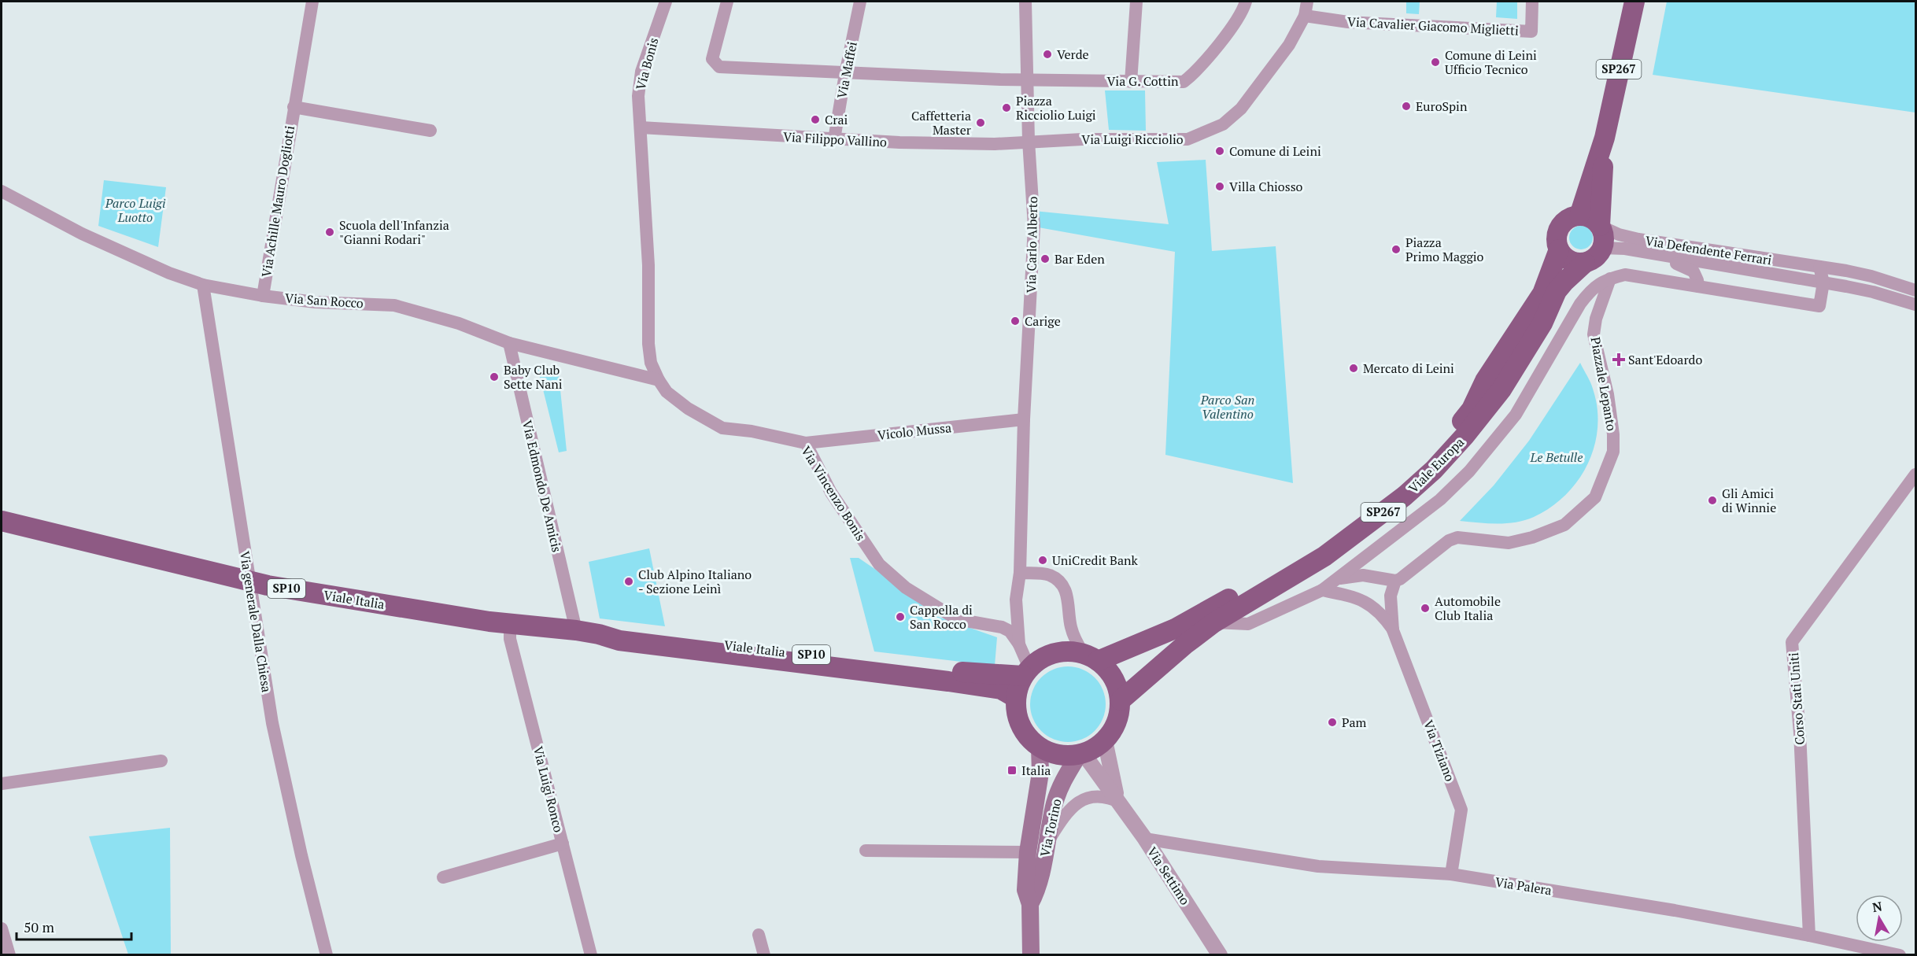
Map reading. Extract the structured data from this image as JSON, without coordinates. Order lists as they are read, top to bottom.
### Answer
{
  "streets": {
    "main road": [
      "SP267",
      "Viale Europa",
      "SP10",
      "Viale Italia",
      "Via Torino"
    ],
    "street": [
      "Via Cavalier Giacomo Miglietti",
      "Via Bonis",
      "Via Maffei",
      "Via G. Cottin",
      "Via Filippo Vallino",
      "Via Luigi Ricciolio",
      "Via Achille Mauro Dogliotti",
      "Via Carlo Alberto",
      "Via Defendente Ferrari",
      "Via San Rocco",
      "Piazzale Lepanto",
      "Vicolo Mussa",
      "Via Edmondo De Amicis",
      "Via Vincenzo Bonis",
      "Via generale Dalla Chiesa",
      "Corso Stati Uniti",
      "Via Tiziano",
      "Via Luigi Ronco",
      "Via Settimo",
      "Via Palera"
    ]
  },
  "crossings": [
    ["Via Cavalier Giacomo Miglietti", "Via Luigi Ricciolio"],
    ["Via Bonis", "Via Filippo Vallino"],
    ["Via Bonis", "Via Vincenzo Bonis"],
    ["SP267", "Via Defendente Ferrari"],
    ["SP267", "Viale Europa"],
    ["Via Maffei", "Via G. Cottin"],
    ["Via Maffei", "Via Filippo Vallino"],
    ["Via G. Cottin", "Via Carlo Alberto"],
    ["Via Filippo Vallino", "Via Luigi Ricciolio"],
    ["Via Filippo Vallino", "Via Carlo Alberto"],
    ["Via Filippo Vallino", "Via Vincenzo Bonis"],
    ["Via Luigi Ricciolio", "Via Carlo Alberto"],
    ["Via Achille Mauro Dogliotti", "Via San Rocco"],
    ["Via Carlo Alberto", "Vicolo Mussa"],
    ["Via Carlo Alberto", "Viale Europa"],
    ["Via Carlo Alberto", "Via Vincenzo Bonis"],
    ["Via Carlo Alberto", "Viale Italia"],
    ["Via Carlo Alberto", "Via Torino"],
    ["Via Carlo Alberto", "Via Settimo"],
    ["Via Defendente Ferrari", "Viale Europa"],
    ["Via San Rocco", "Via Edmondo De Amicis"],
    ["Via San Rocco", "Via Vincenzo Bonis"],
    ["Via San Rocco", "Via generale Dalla Chiesa"],
    ["Piazzale Lepanto", "Via Tiziano"],
    ["Vicolo Mussa", "Via Vincenzo Bonis"],
    ["Viale Europa", "Viale Italia"],
    ["Viale Europa", "Via Torino"],
    ["Viale Europa", "Via Settimo"],
    ["Via Edmondo De Amicis", "Viale Italia"],
    ["Viale Italia", "Via generale Dalla Chiesa"],
    ["Viale Italia", "Via Luigi Ronco"],
    ["Viale Italia", "Via Torino"],
    ["Viale Italia", "Via Settimo"],
    ["Corso Stati Uniti", "Via Palera"],
    ["Via Tiziano", "Via Palera"],
    ["Via Torino", "Via Settimo"],
    ["Via Settimo", "Via Palera"]
  ],
  "parks": ["Parco Luigi Luotto", "Parco San Valentino", "Le Betulle"],
  "places": {
    "other": [
      "Verde",
      "Comune di Leini Ufficio Tecnico",
      "EuroSpin",
      "Piazza Ricciolio Luigi",
      "Crai",
      "Caffetteria Master",
      "Comune di Leini",
      "Villa Chiosso",
      "Scuola dell'Infanzia \"Gianni Rodari\"",
      "Piazza Primo Maggio",
      "Bar Eden",
      "Carige",
      "Mercato di Leini",
      "Baby Club Sette Nani",
      "Gli Amici di Winnie",
      "UniCredit Bank",
      "Club Alpino Italiano - Sezione Leinì",
      "Automobile Club Italia",
      "Cappella di San Rocco",
      "Pam"
    ],
    "health": ["Sant'Edoardo"],
    "transit": ["Italia"]
  },
  "scale_bar": "50 m",
  "north": "top"
}
